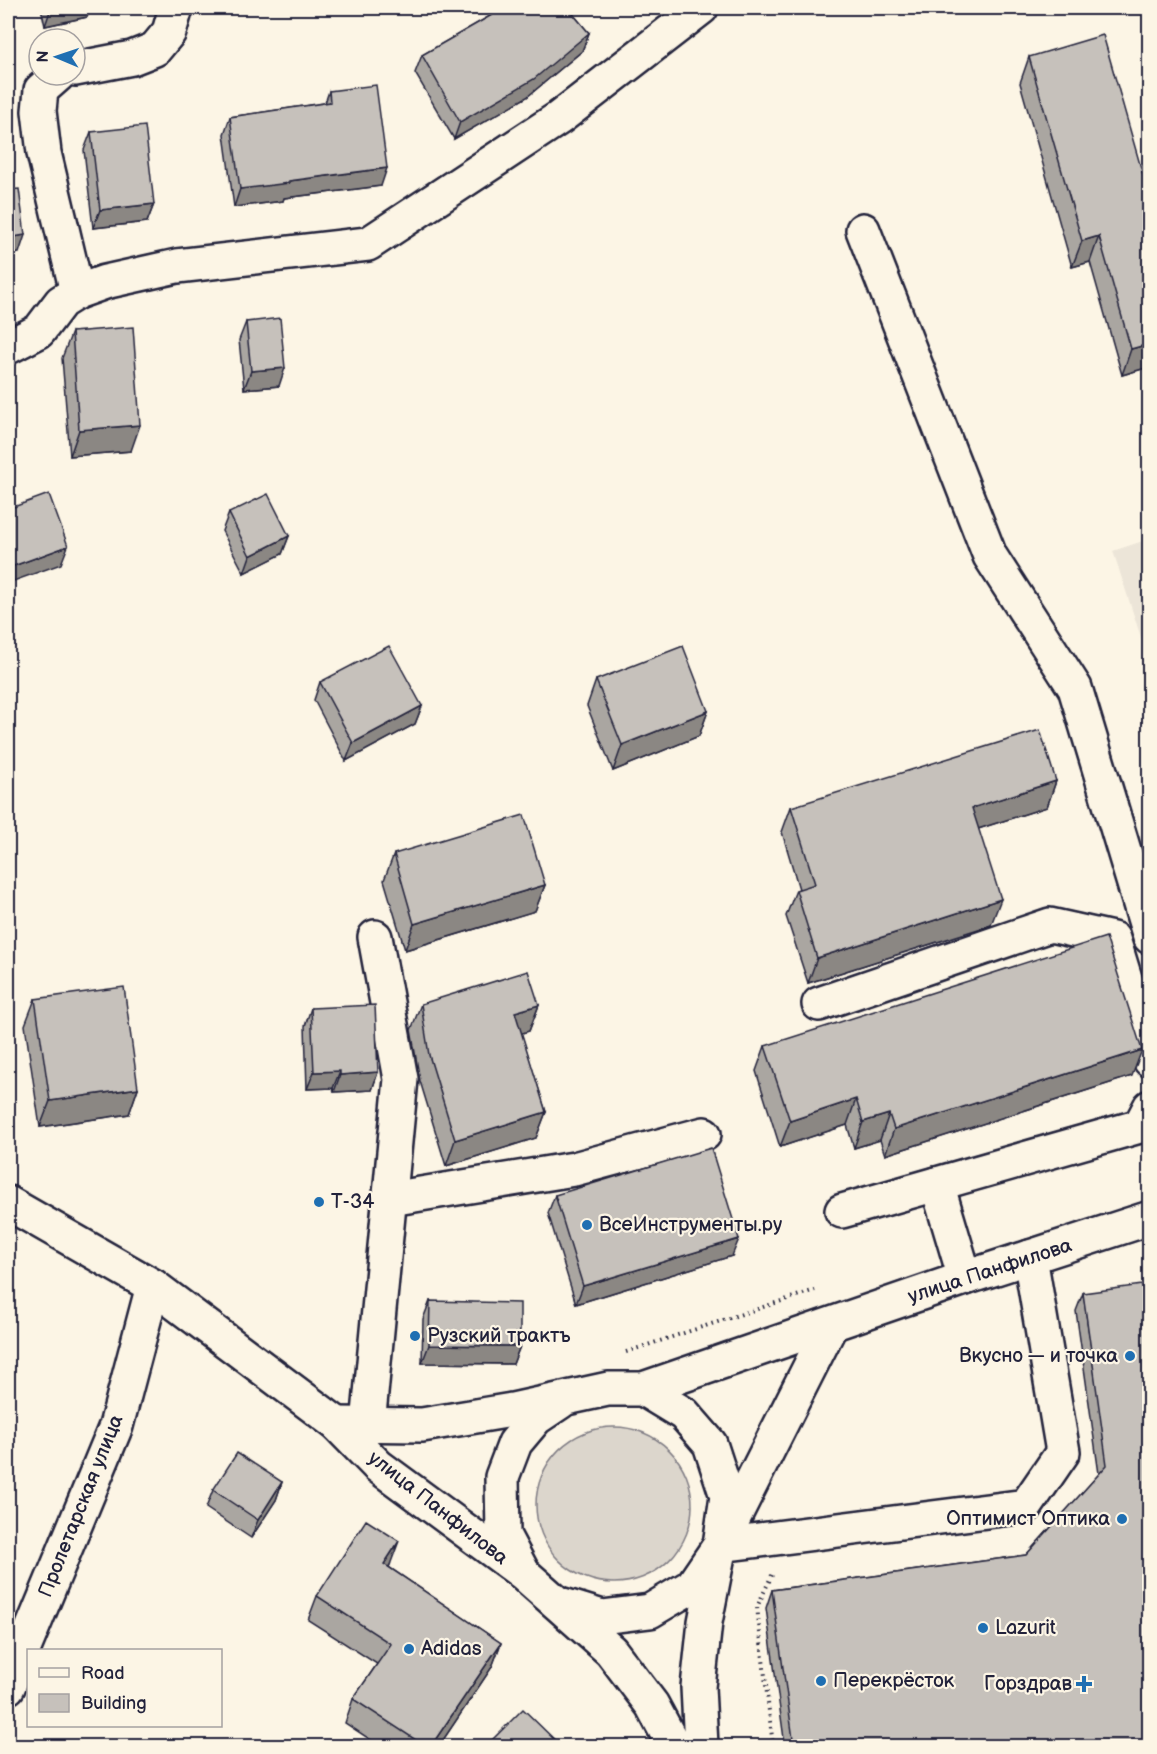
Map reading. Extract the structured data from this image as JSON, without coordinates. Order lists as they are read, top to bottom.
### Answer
{
  "streets": {
    "main road": ["улица Панфилова", "Пролетарская улица"]
  },
  "crossings": [
    ["улица Панфилова", "Пролетарская улица"]
  ],
  "places": {
    "other": [
      "Т-34",
      "ВсеИнструменты.ру",
      "Рузский трактъ",
      "Вкусно — и точка",
      "Оптимист Оптика",
      "Lazurit",
      "Adidas",
      "Перекрёсток"
    ],
    "health": ["Горздрав"]
  },
  "legend": ["Road", "Building"],
  "north": "left"
}
